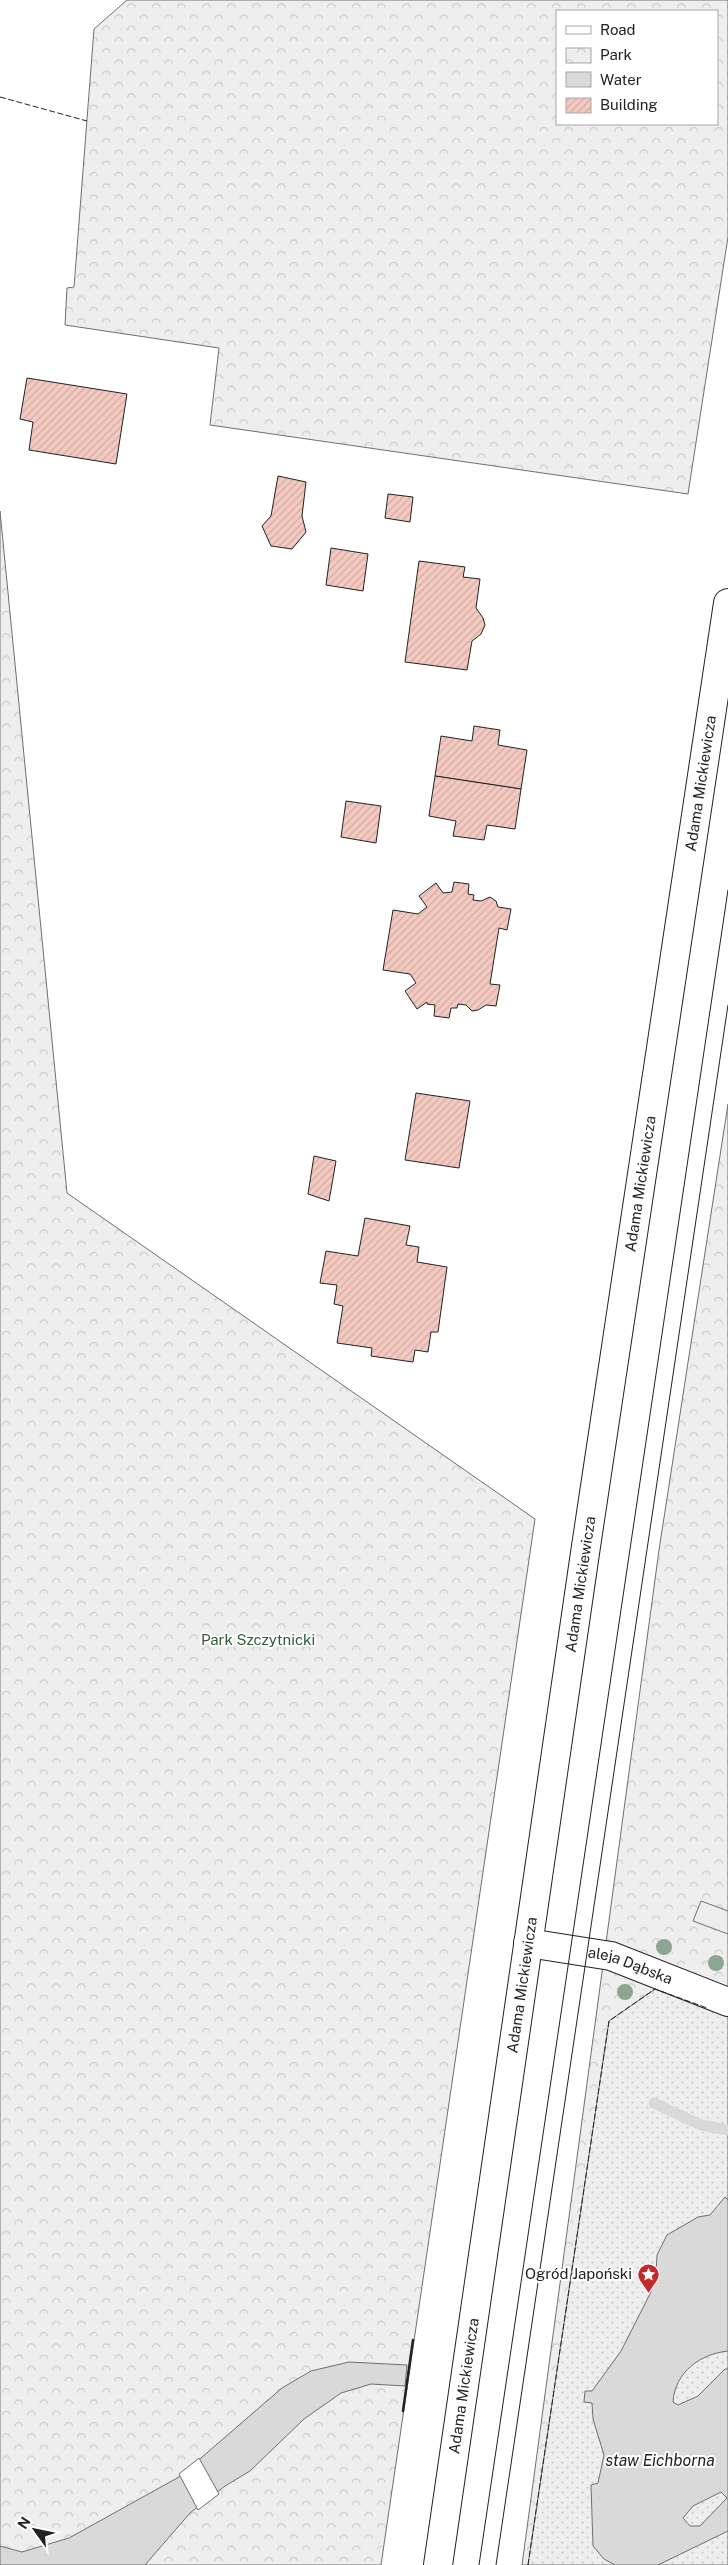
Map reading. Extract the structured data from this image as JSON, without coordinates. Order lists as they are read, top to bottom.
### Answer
{
  "streets": {
    "main road": ["Adama Mickiewicza", "aleja Dąbska"]
  },
  "crossings": [
    ["Adama Mickiewicza", "aleja Dąbska"]
  ],
  "water": ["staw Eichborna"],
  "parks": ["Park Szczytnicki"],
  "places": {
    "place": ["Ogród Japoński"]
  },
  "legend": [
    "Road",
    "Park",
    "Water",
    "Building"
  ],
  "north": "top left"
}
